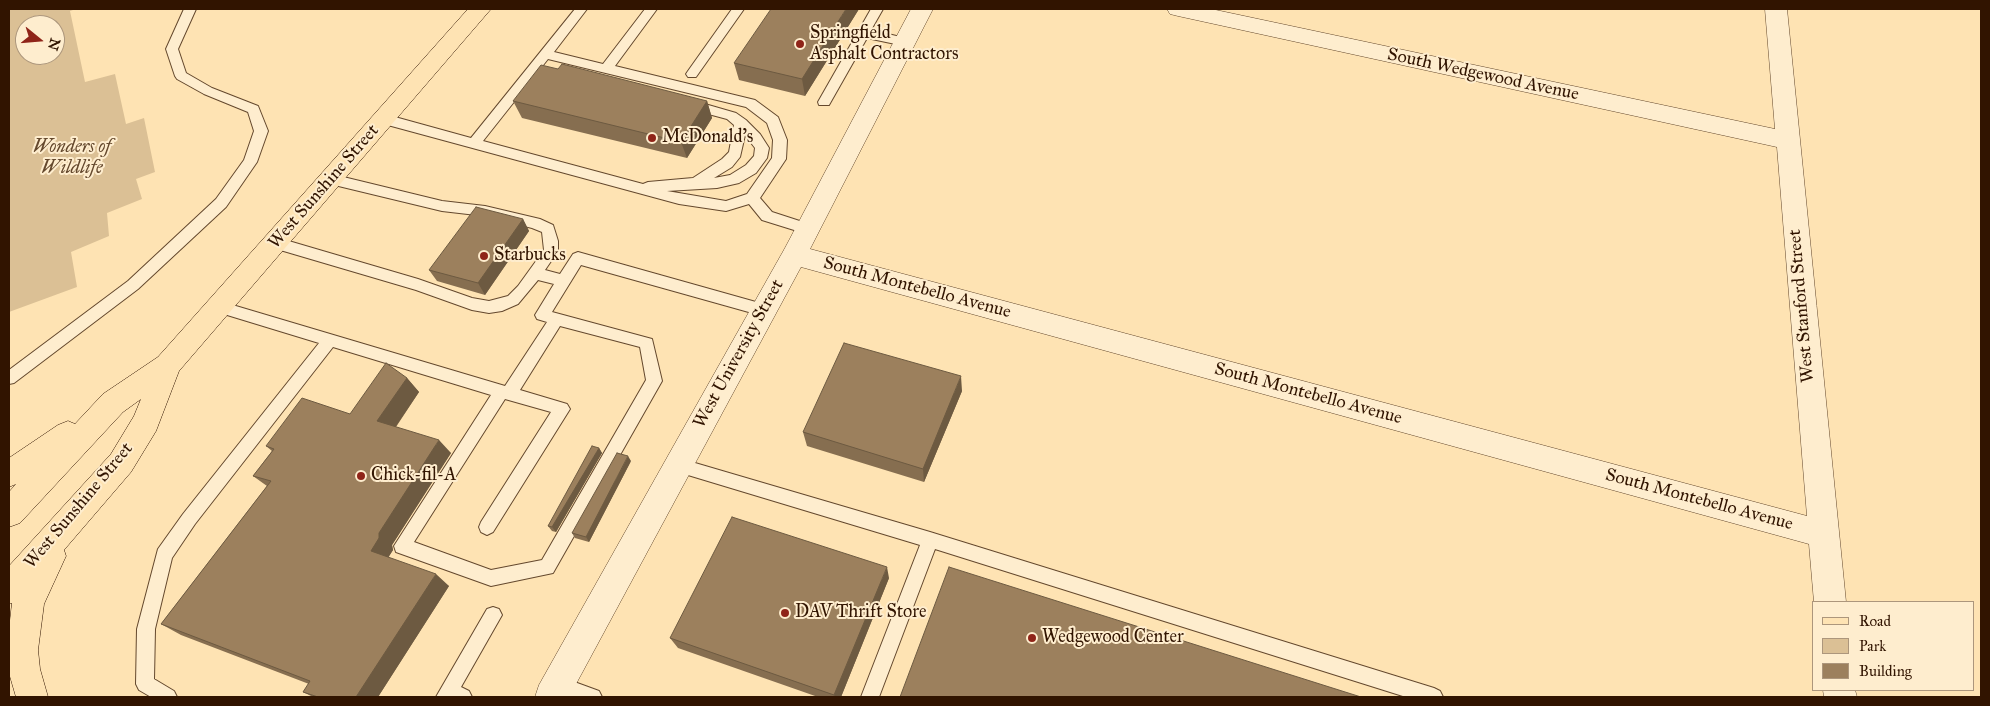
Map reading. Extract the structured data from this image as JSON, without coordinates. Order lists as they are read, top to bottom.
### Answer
{
  "streets": {
    "main road": ["West Sunshine Street"],
    "street": [
      "South Wedgewood Avenue",
      "South Montebello Avenue",
      "West Stanford Street",
      "West University Street"
    ]
  },
  "crossings": [
    ["South Wedgewood Avenue", "West Stanford Street"],
    ["South Montebello Avenue", "West Stanford Street"],
    ["South Montebello Avenue", "West University Street"]
  ],
  "parks": ["Wonders of Wildlife"],
  "places": [
    "Springfield Asphalt Contractors",
    "McDonald's",
    "Starbucks",
    "Chick-fil-A",
    "DAV Thrift Store",
    "Wedgewood Center"
  ],
  "legend": ["Road", "Park", "Building"],
  "north": "right"
}
